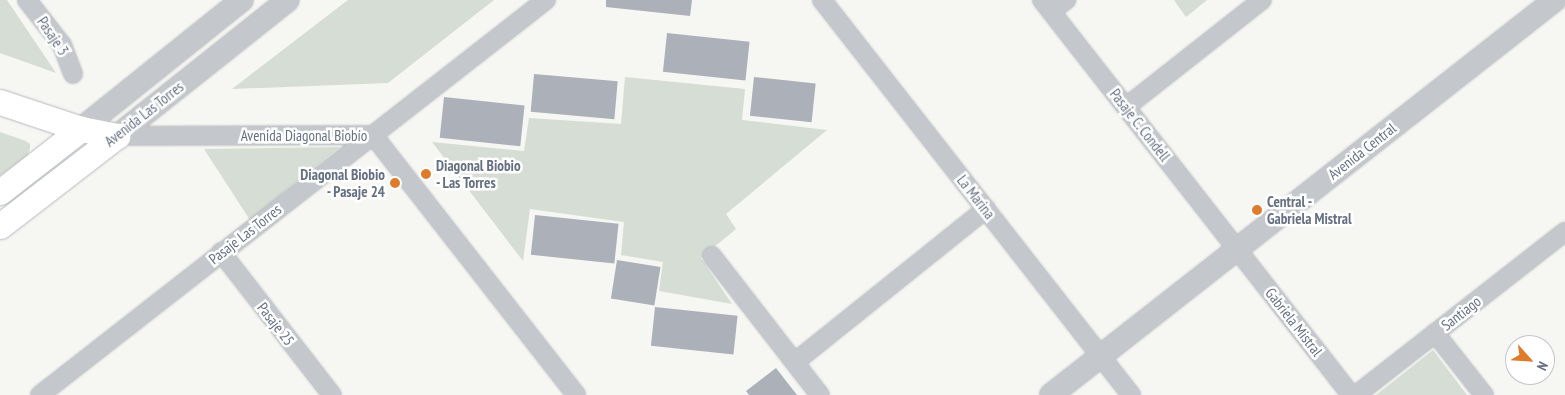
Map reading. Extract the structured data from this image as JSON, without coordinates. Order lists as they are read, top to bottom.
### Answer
{
  "streets": {
    "main road": ["Avenida Las Torres", "Avenida Diagonal Biobío"],
    "street": [
      "Pasaje 3",
      "Pasaje C. Condell",
      "Avenida Central",
      "La Marina",
      "Pasaje Las Torres",
      "Santiago",
      "Gabriela Mistral",
      "Pasaje 25"
    ]
  },
  "crossings": [
    ["Avenida Las Torres", "Avenida Diagonal Biobío"],
    ["Pasaje C. Condell", "Avenida Central"],
    ["Pasaje C. Condell", "Gabriela Mistral"],
    ["Avenida Diagonal Biobío", "Pasaje Las Torres"],
    ["Avenida Central", "La Marina"],
    ["Avenida Central", "Gabriela Mistral"],
    ["Pasaje Las Torres", "Pasaje 25"]
  ],
  "places": ["Diagonal Biobio - Las Torres", "Diagonal Biobio - Pasaje 24", "Central - Gabriela Mistral"],
  "north": "bottom right"
}
